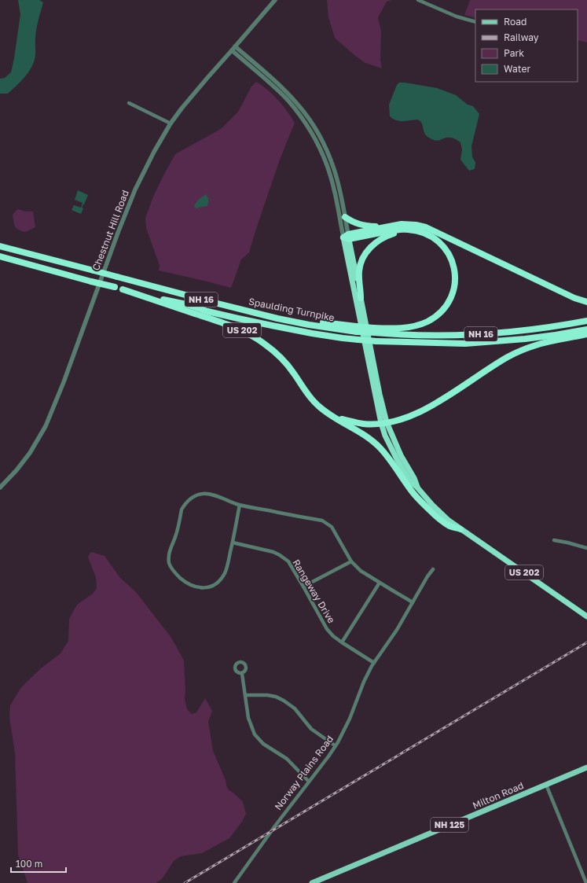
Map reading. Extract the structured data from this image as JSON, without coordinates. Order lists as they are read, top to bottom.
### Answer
{
  "streets": {
    "highway": ["NH 16", "Spaulding Turnpike", "US 202"],
    "main road": ["Milton Road", "NH 125"],
    "street": ["Chestnut Hill Road", "Rangeway Drive", "Norway Plains Road"]
  },
  "crossings": [
    ["Spaulding Turnpike", "US 202"],
    ["Rangeway Drive", "Norway Plains Road"]
  ],
  "legend": [
    "Road",
    "Railway",
    "Park",
    "Water"
  ],
  "scale_bar": "100 m"
}
